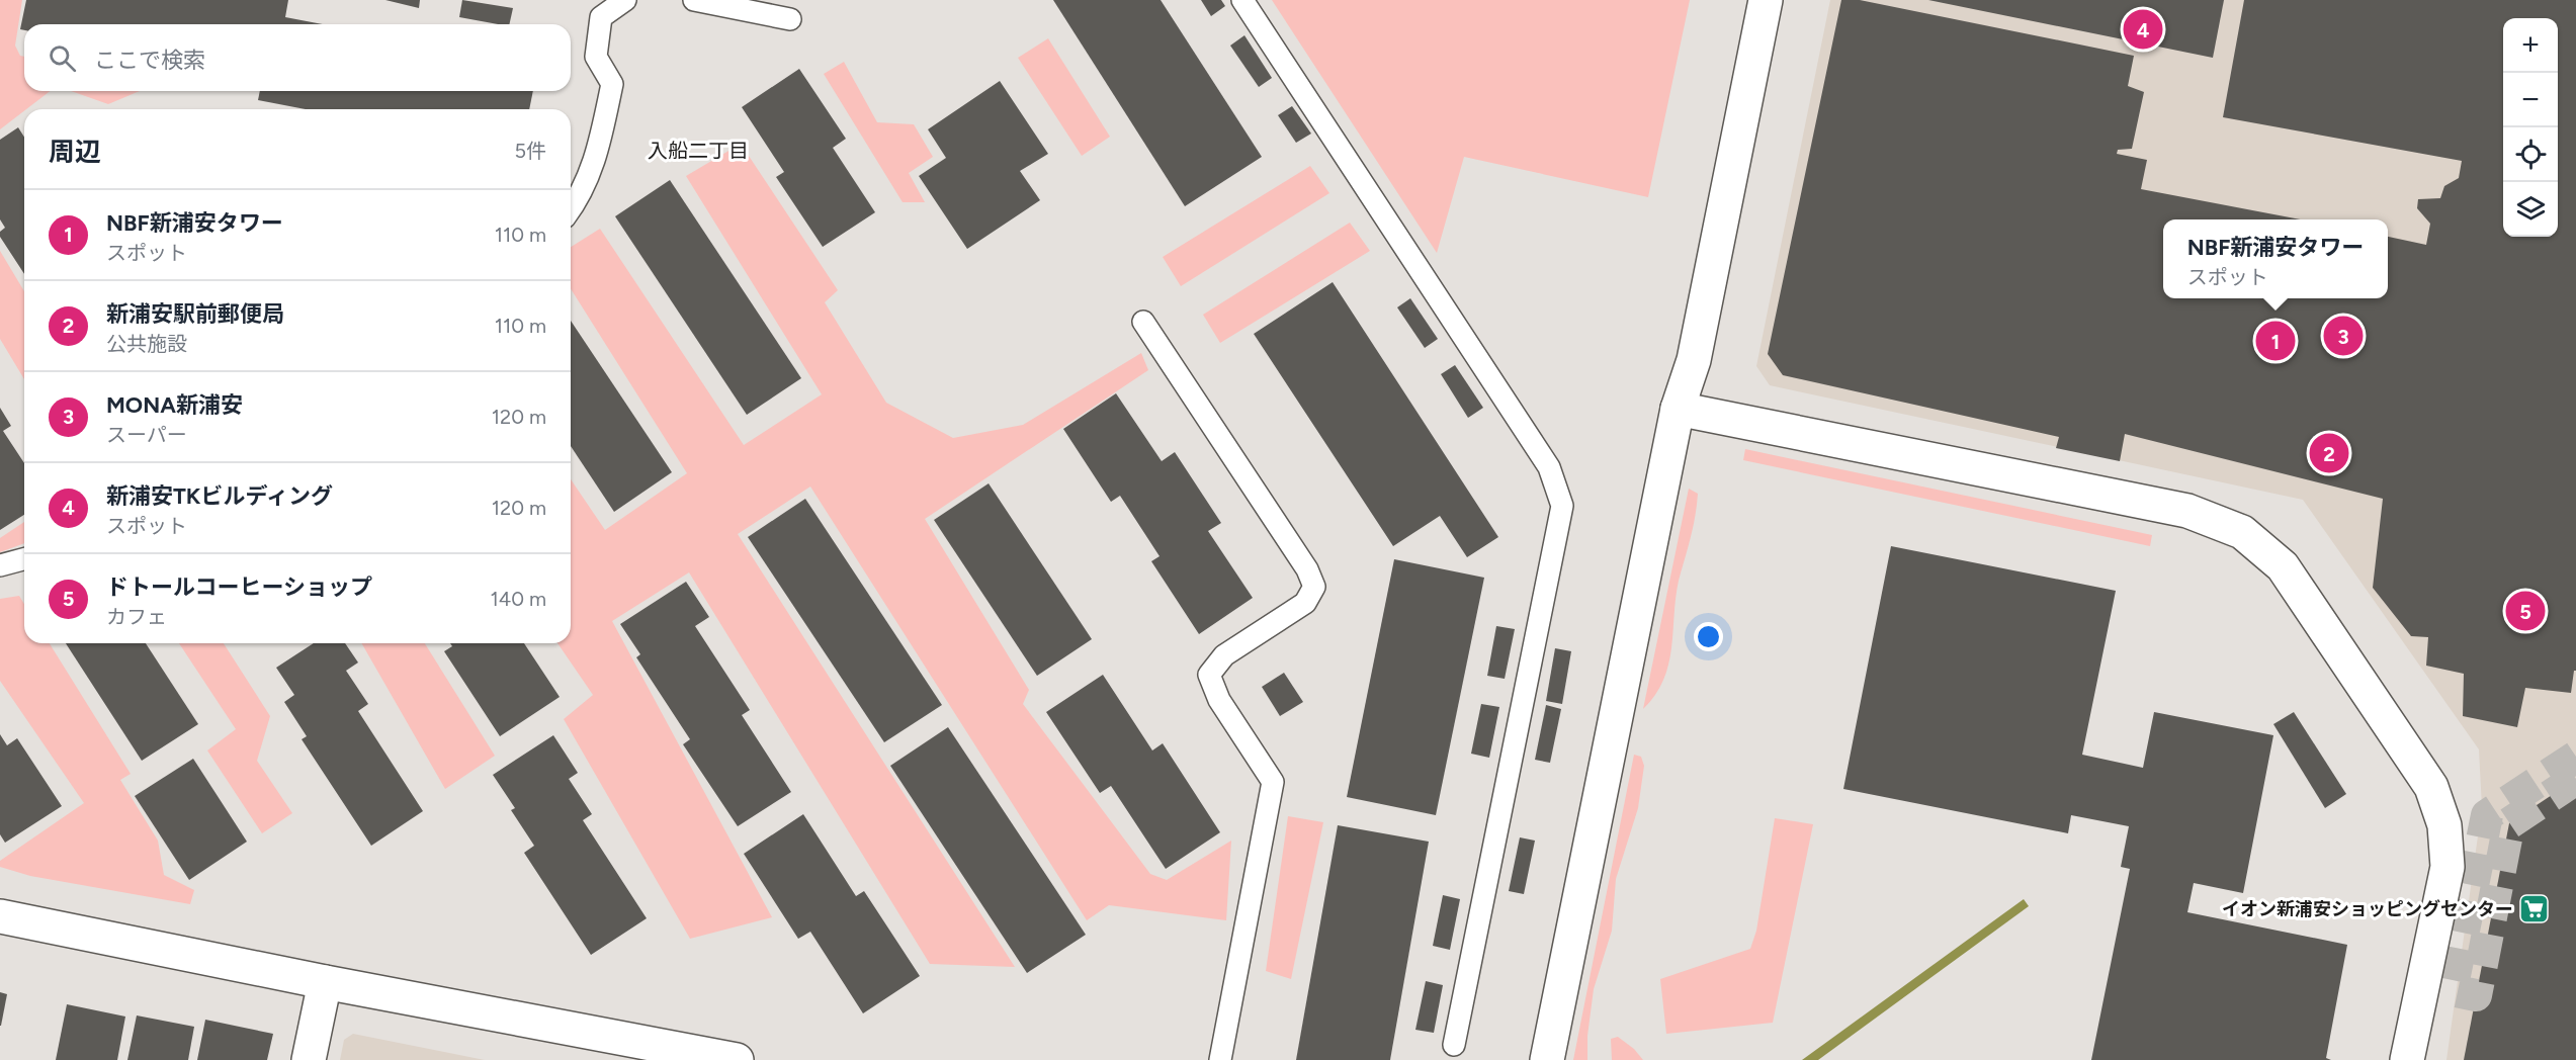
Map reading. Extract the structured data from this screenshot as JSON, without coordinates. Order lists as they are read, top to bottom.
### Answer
{
  "districts": ["入船二丁目"],
  "places": {
    "supermarket": ["イオン新浦安ショッピングセンター"]
  },
  "page": {
    "pins": [
      "4",
      "3",
      "1",
      "2",
      "5"
    ],
    "map_buttons": ["+", "−"],
    "search": "ここで検索",
    "heading": ["周辺", "5件"],
    "list": [
      {
        "mark": "1",
        "name": "NBF新浦安タワー",
        "note": "スポット",
        "value": "110 m"
      },
      {
        "mark": "2",
        "name": "新浦安駅前郵便局",
        "note": "公共施設",
        "value": "110 m"
      },
      {
        "mark": "3",
        "name": "MONA新浦安",
        "note": "スーパー",
        "value": "120 m"
      },
      {
        "mark": "4",
        "name": "新浦安TKビルディング",
        "note": "スポット",
        "value": "120 m"
      },
      {
        "mark": "5",
        "name": "ドトールコーヒーショップ",
        "note": "カフェ",
        "value": "140 m"
      }
    ],
    "popup": ["NBF新浦安タワー", "スポット"]
  }
}
